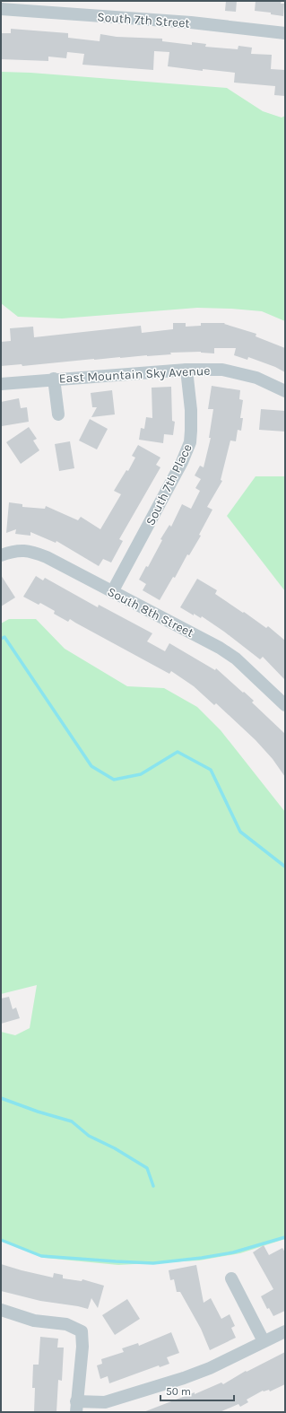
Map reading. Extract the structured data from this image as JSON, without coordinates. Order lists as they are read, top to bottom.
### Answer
{
  "streets": {
    "street": [
      "South 7th Street",
      "East Mountain Sky Avenue",
      "South 7th Place",
      "South 8th Street"
    ]
  },
  "crossings": [
    ["East Mountain Sky Avenue", "South 7th Place"],
    ["South 7th Place", "South 8th Street"]
  ],
  "scale_bar": "50 m"
}
